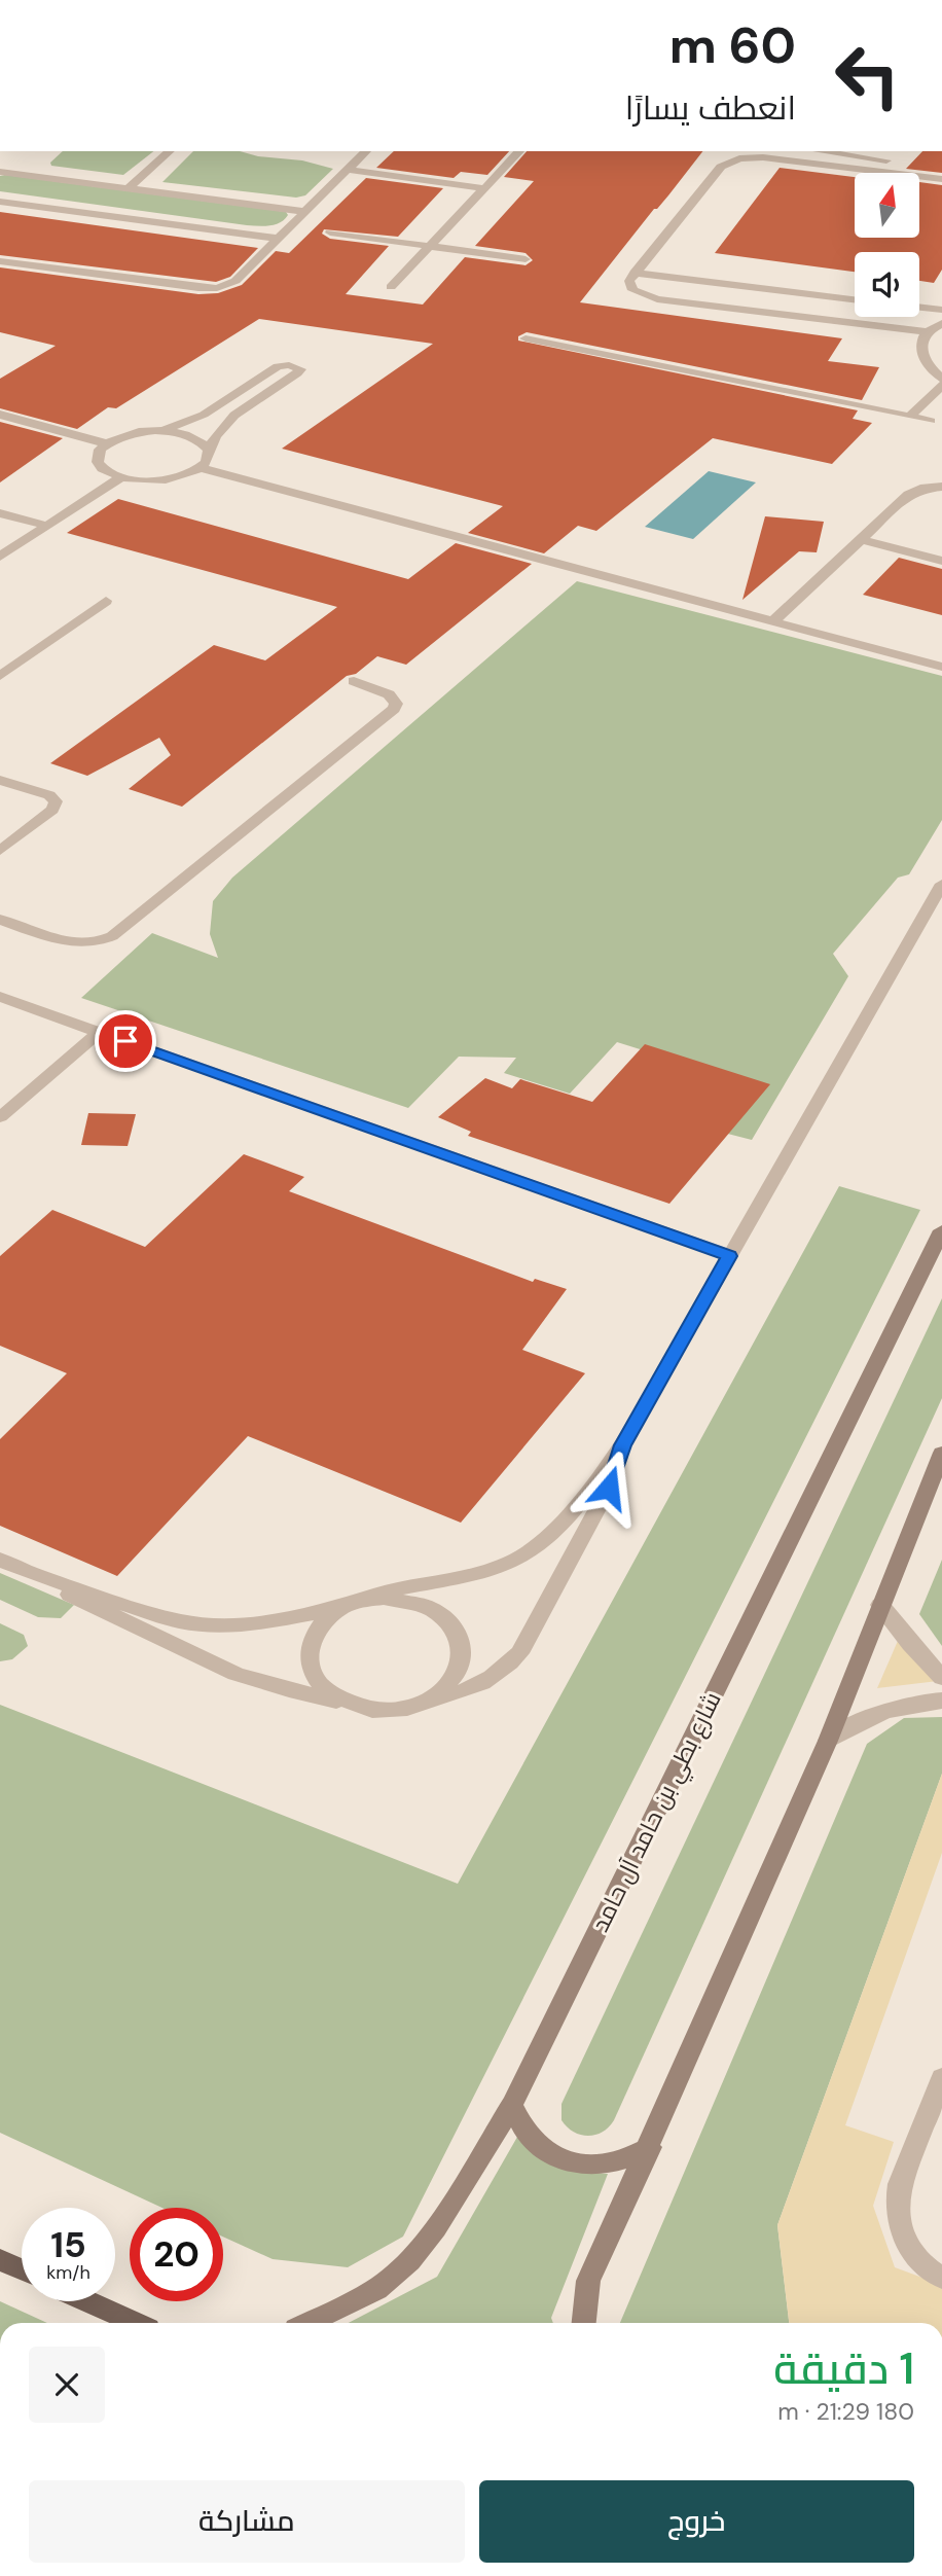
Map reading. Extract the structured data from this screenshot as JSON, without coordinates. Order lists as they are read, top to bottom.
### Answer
{
  "streets": {
    "street": ["شارع بطي بن حامد آل حامد"]
  },
  "north": "top",
  "page": {
    "turn": ["60 m", "انعطف يسارًا"],
    "speed": "15 km/h",
    "limit": "20",
    "heading": ["1 دقيقة", "180 m · 21:29"],
    "buttons": ["خروج", "مشاركة"]
  }
}
